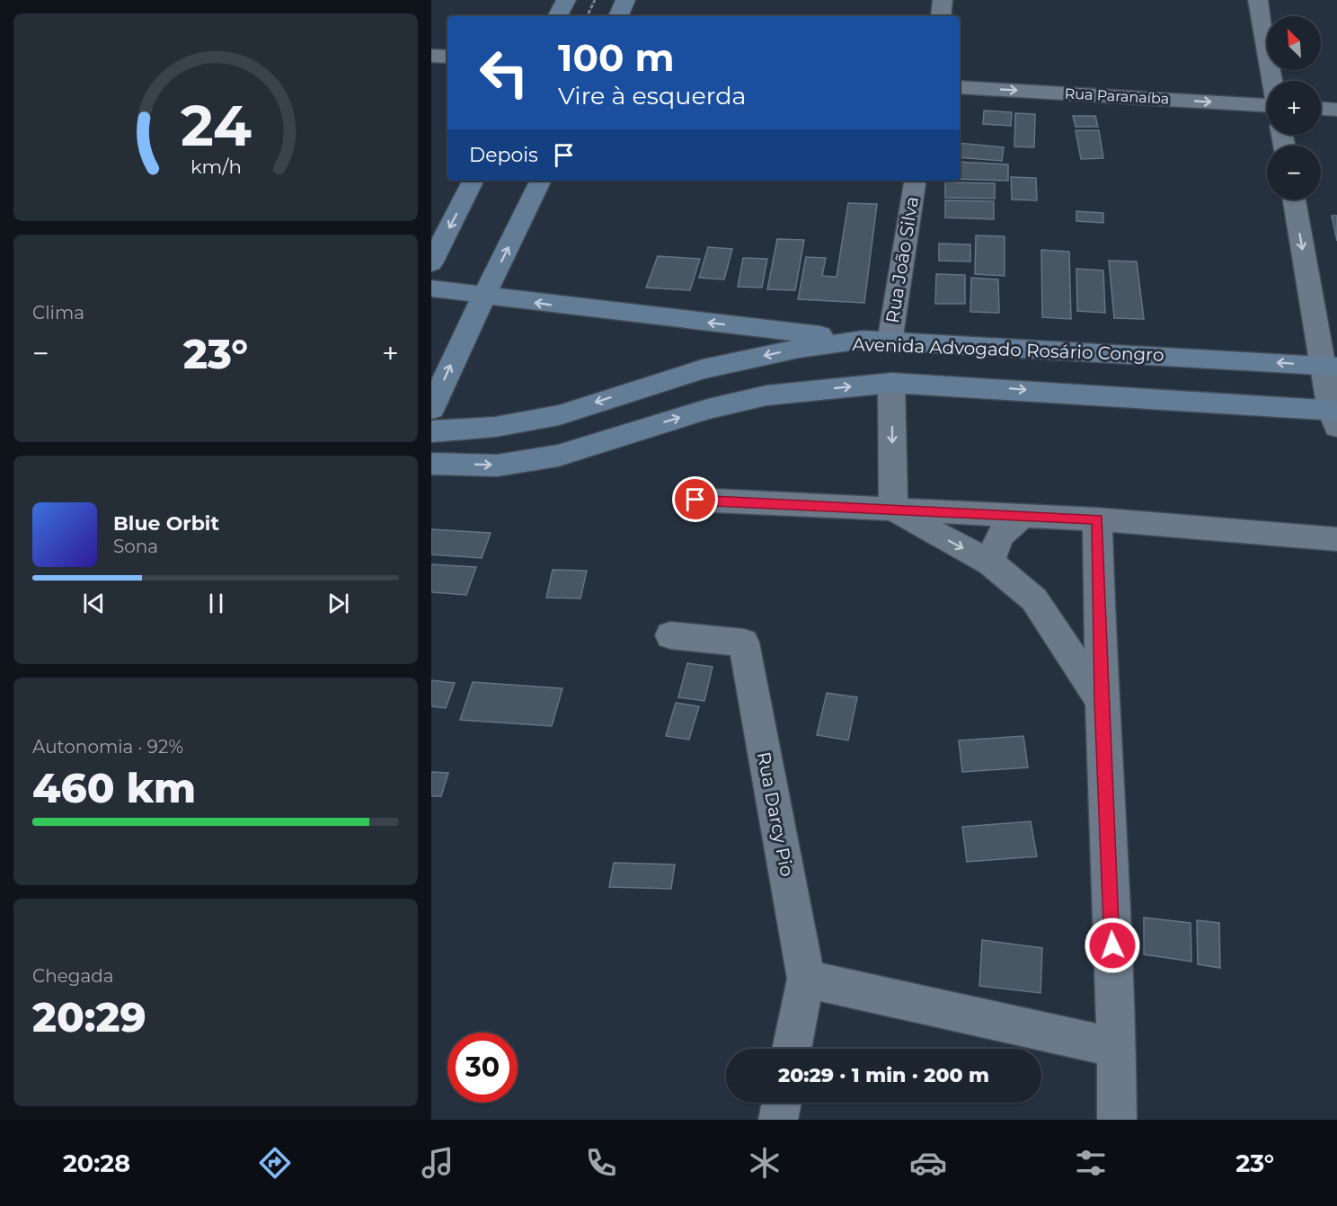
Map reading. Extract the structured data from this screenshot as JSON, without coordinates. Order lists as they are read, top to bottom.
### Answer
{
  "streets": {
    "main road": ["Avenida Advogado Rosário Congro"],
    "street": ["Rua Paranaíba", "Rua João Silva", "Rua Darcy Pio"]
  },
  "crossings": [
    ["Rua João Silva", "Avenida Advogado Rosário Congro"]
  ],
  "one_way": ["Rua Paranaíba"],
  "north": "top left",
  "page": {
    "map_buttons": ["+", "−"],
    "turn": ["100 m", "Vire à esquerda"],
    "then": "Depois",
    "tile": [
      "Clima",
      ["Autonomia · 92%", "460 km"],
      ["Chegada", "20:29"]
    ],
    "heat": ["−", "23°", "+"],
    "song": ["Blue Orbit", "Sona"],
    "limit": "30",
    "trip": "20:29 · 1 min · 200 m",
    "tabs": ["20:28", "23°"],
    "gauge": ["24", "km/h"]
  }
}
